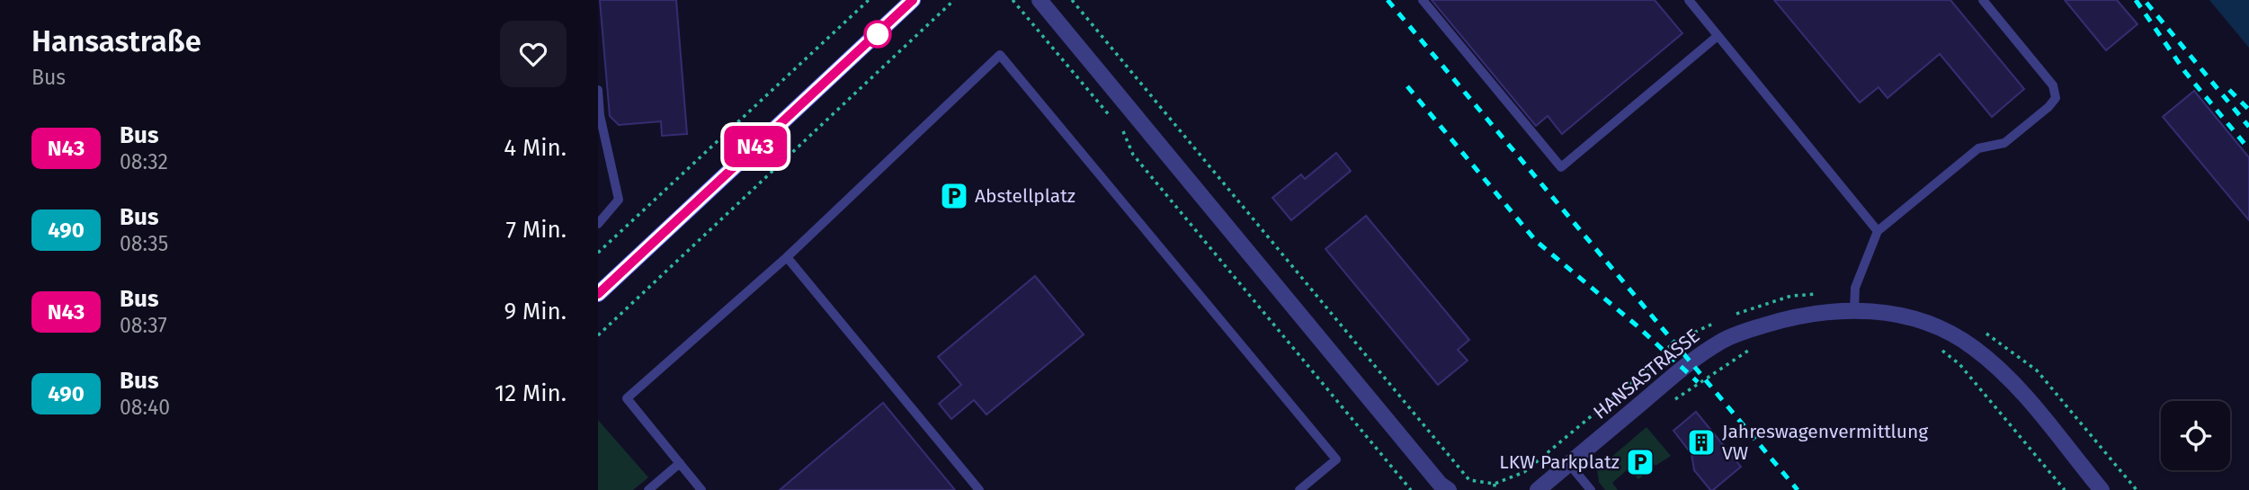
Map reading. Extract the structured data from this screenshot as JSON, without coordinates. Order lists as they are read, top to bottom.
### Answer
{
  "streets": {
    "street": ["HANSASTRASSE"]
  },
  "places": {
    "parking": ["Abstellplatz", "LKW Parkplatz"],
    "building": ["Jahreswagenvermittlung VW"]
  },
  "lines": ["bus line N43"],
  "page": {
    "heading": ["Hansastraße", "Bus"],
    "on_map": "N43",
    "list": [
      {
        "mark": "N43",
        "name": "Bus",
        "note": "08:32",
        "value": "4 Min."
      },
      {
        "mark": "490",
        "name": "Bus",
        "note": "08:35",
        "value": "7 Min."
      },
      {
        "mark": "N43",
        "name": "Bus",
        "note": "08:37",
        "value": "9 Min."
      },
      {
        "mark": "490",
        "name": "Bus",
        "note": "08:40",
        "value": "12 Min."
      }
    ]
  }
}
